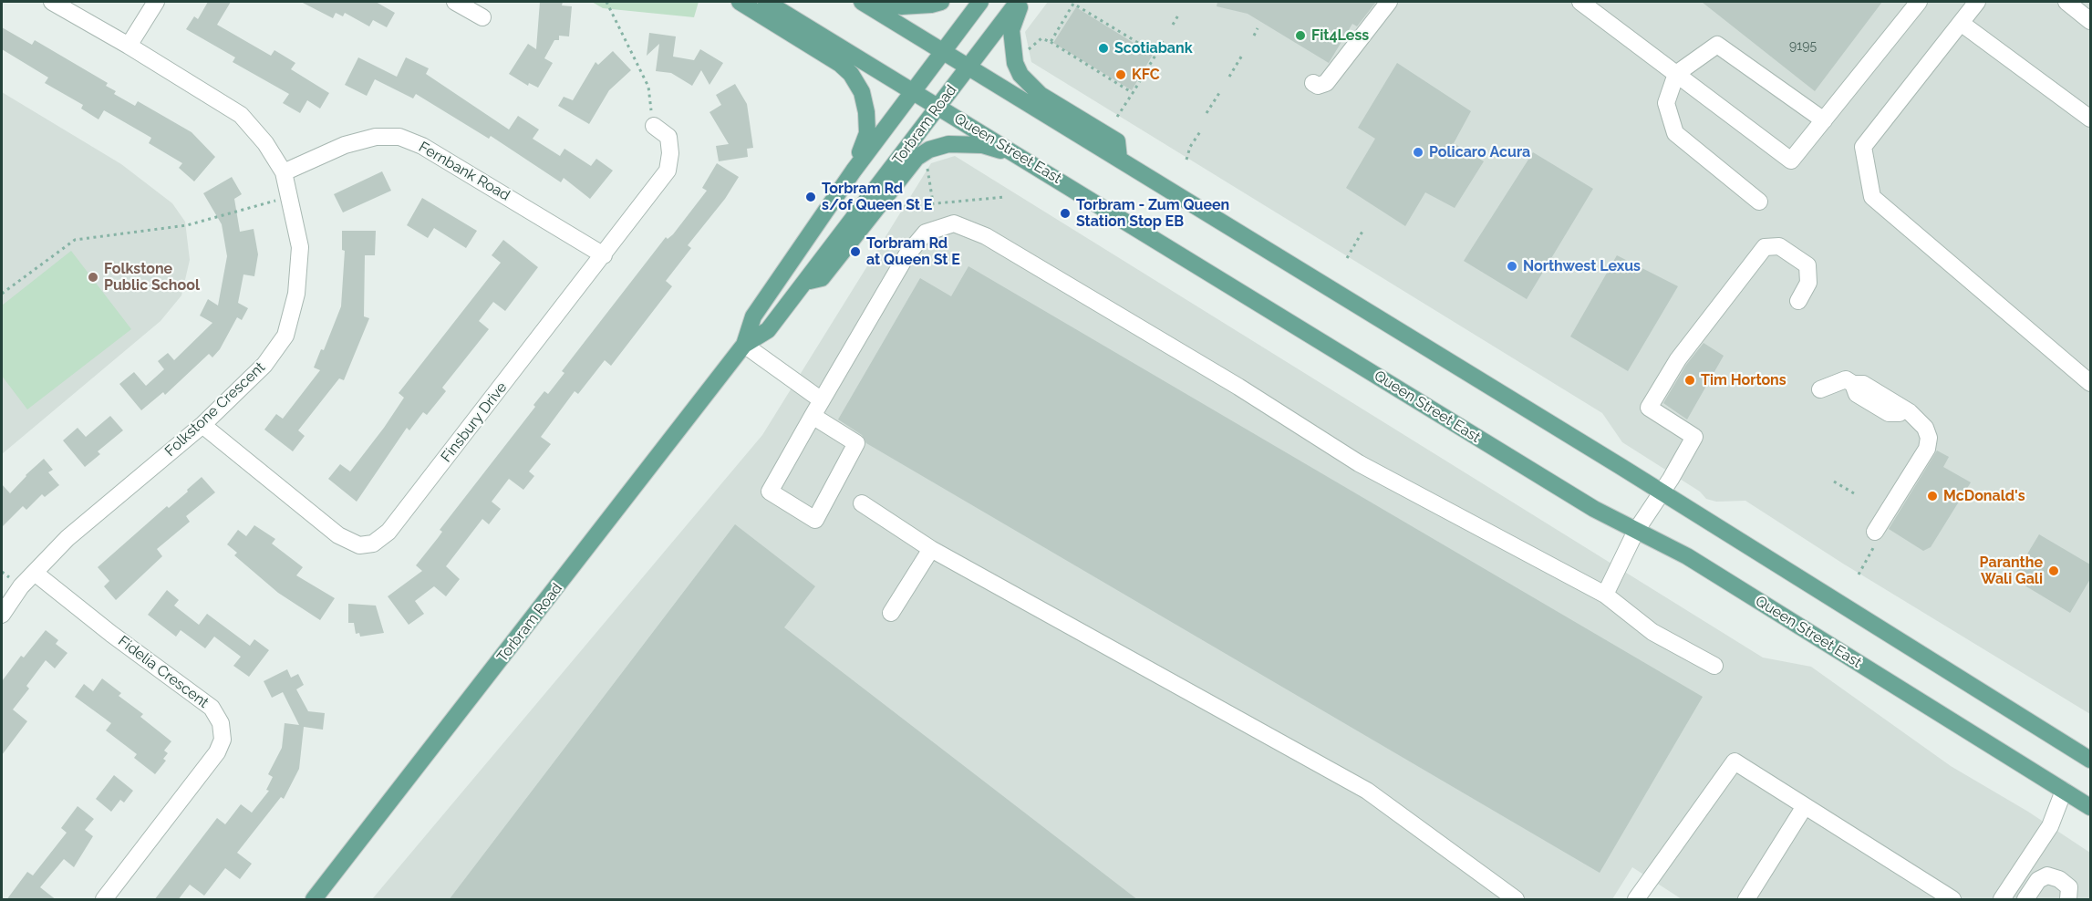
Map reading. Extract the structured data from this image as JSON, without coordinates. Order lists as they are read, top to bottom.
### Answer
{
  "streets": {
    "main road": ["Torbram Road", "Queen Street East"],
    "street": [
      "Fernbank Road",
      "Folkstone Crescent",
      "Finsbury Drive",
      "Fidelia Crescent"
    ]
  },
  "crossings": [
    ["Torbram Road", "Queen Street East"],
    ["Fernbank Road", "Folkstone Crescent"],
    ["Fernbank Road", "Finsbury Drive"],
    ["Folkstone Crescent", "Finsbury Drive"],
    ["Folkstone Crescent", "Fidelia Crescent"]
  ],
  "places": [
    "Fit4Less",
    "Scotiabank",
    "KFC",
    "Policaro Acura",
    "Torbram Rd s/of Queen St E",
    "Torbram - Zum Queen Station Stop EB",
    "Torbram Rd at Queen St E",
    "Northwest Lexus",
    "Folkstone Public School",
    "Tim Hortons",
    "McDonald's",
    "Paranthe Wali Gali"
  ],
  "house_numbers": ["9195"]
}
